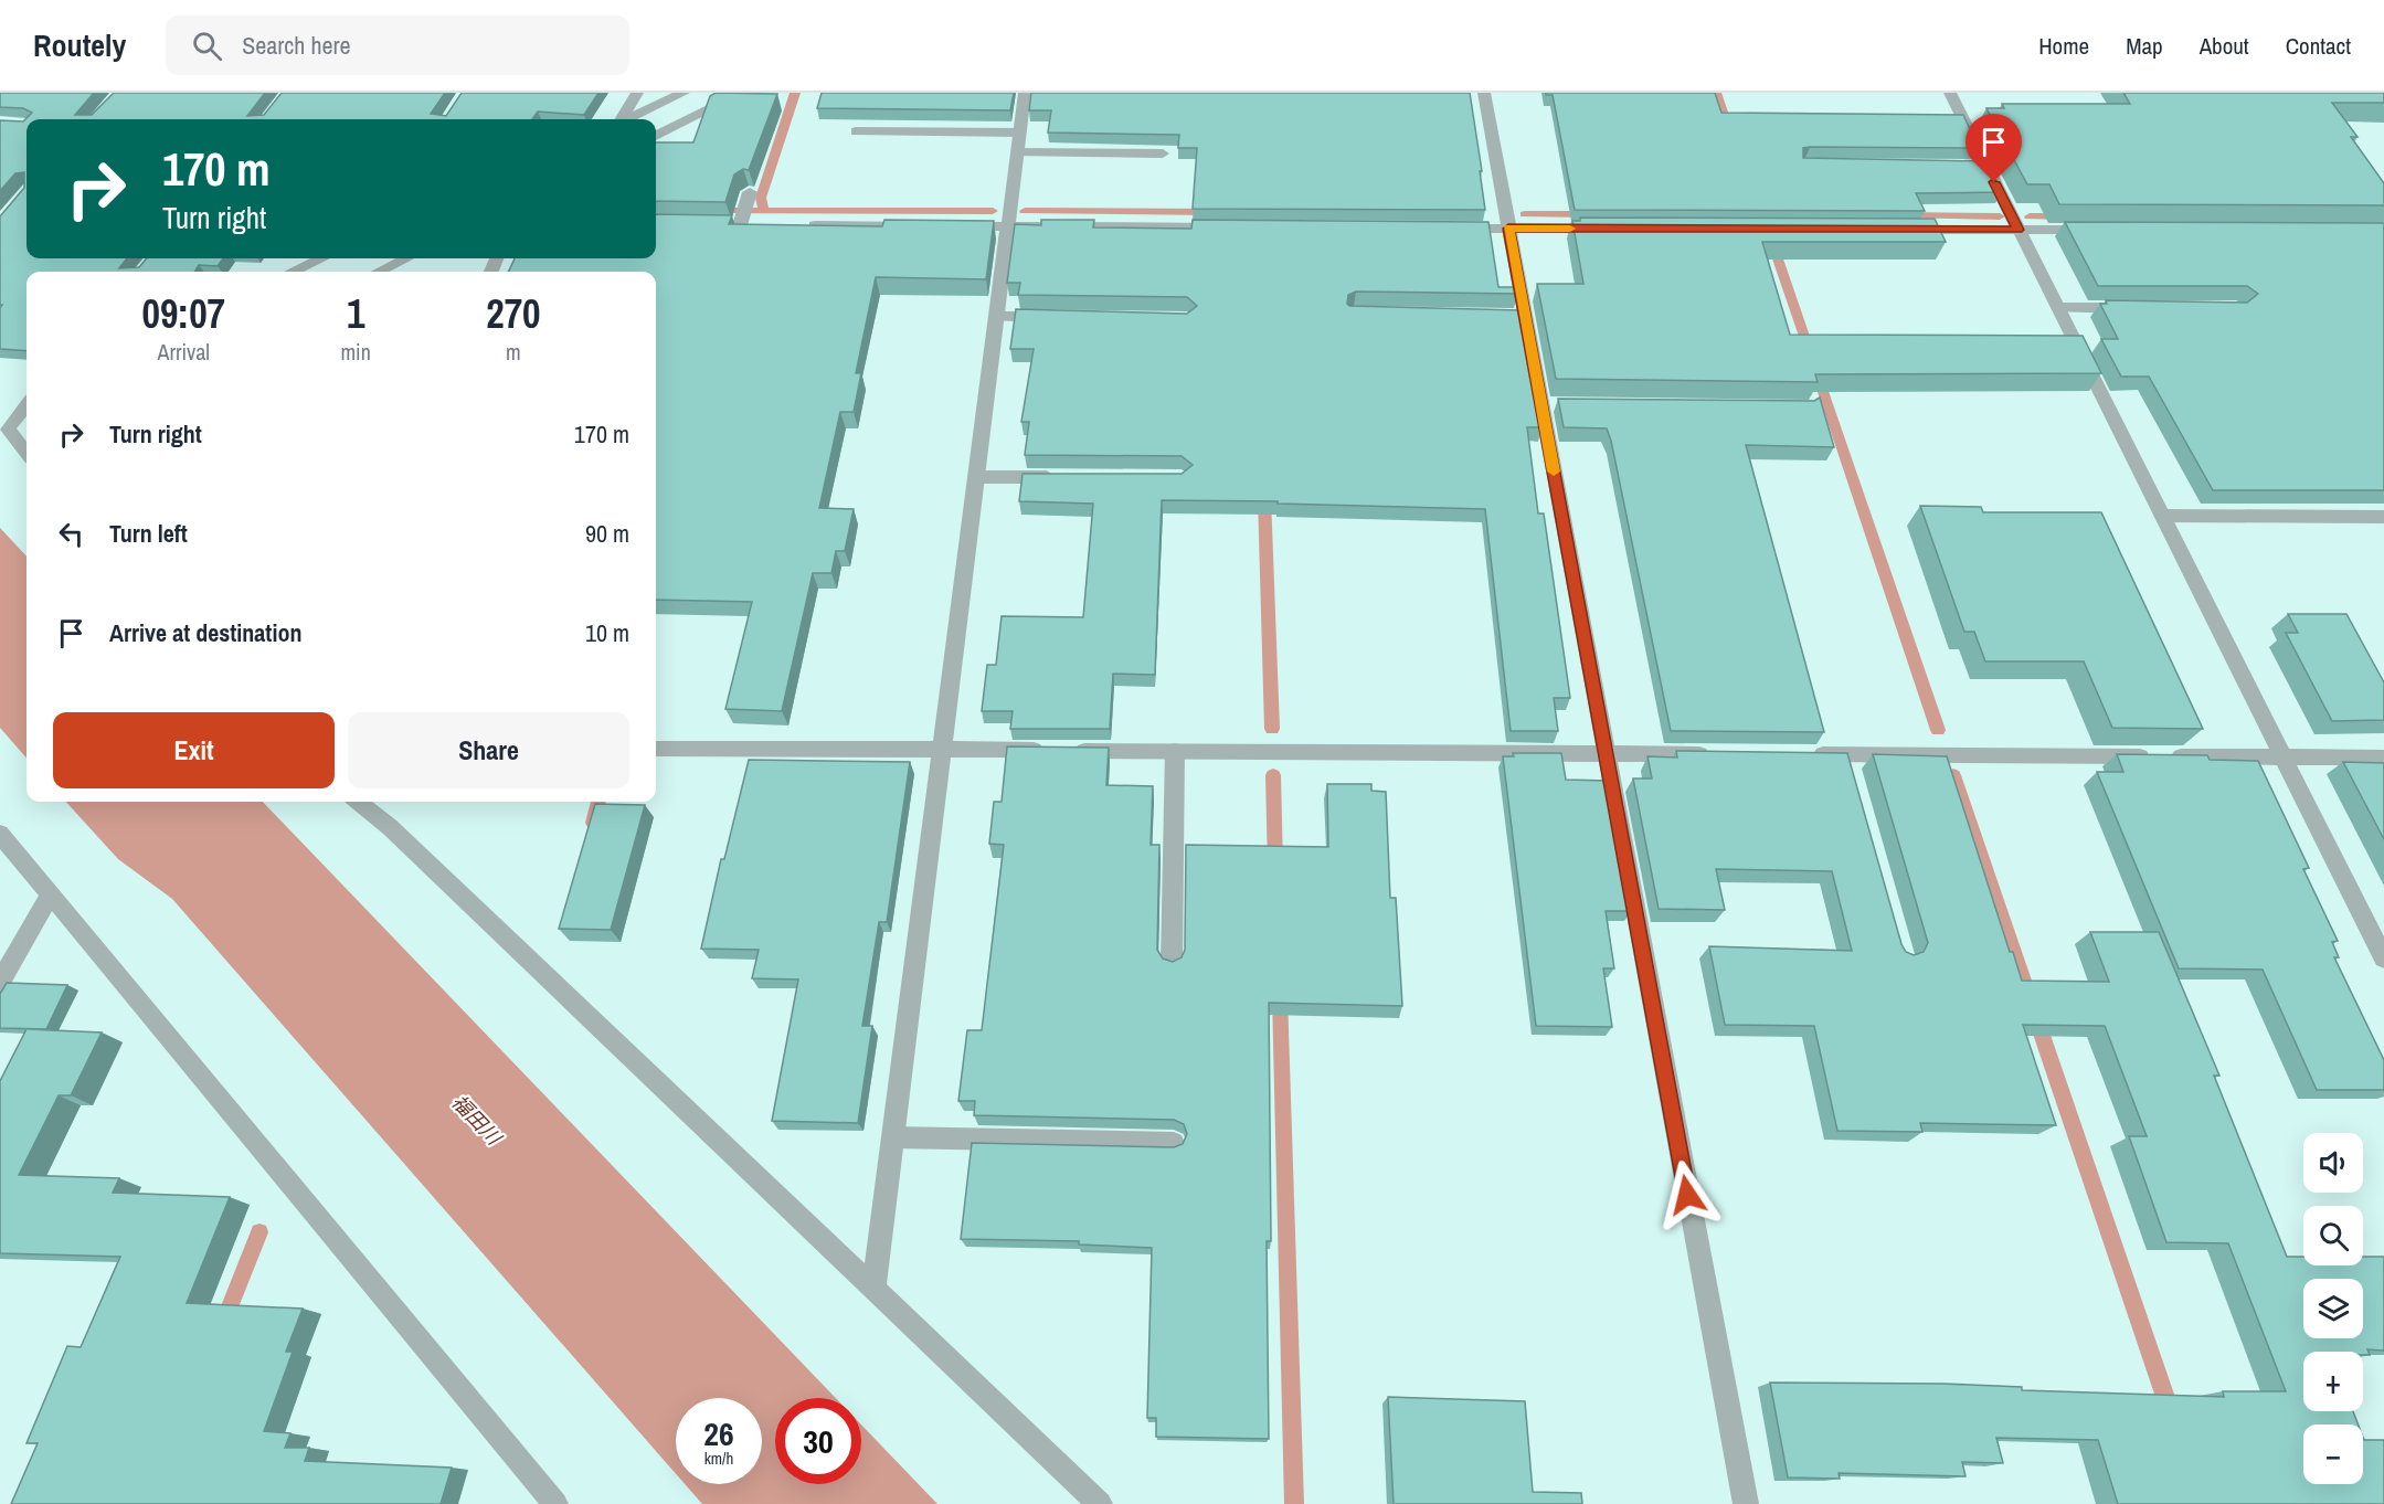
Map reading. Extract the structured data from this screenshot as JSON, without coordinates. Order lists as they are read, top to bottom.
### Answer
{
  "water": ["福田川"],
  "page": {
    "header": "Routely",
    "search": "Search here",
    "nav": [
      "Home",
      "Map",
      "About",
      "Contact"
    ],
    "turn": ["170 m", "Turn right"],
    "eta": [
      "09:07",
      "Arrival",
      "1",
      "min",
      "270",
      "m"
    ],
    "list": [
      {
        "name": "Turn right",
        "value": "170 m"
      },
      {
        "name": "Turn left",
        "value": "90 m"
      },
      {
        "name": "Arrive at destination",
        "value": "10 m"
      }
    ],
    "buttons": ["Exit", "Share"],
    "map_buttons": ["+", "−"],
    "speed": "26 km/h",
    "limit": "30"
  }
}
